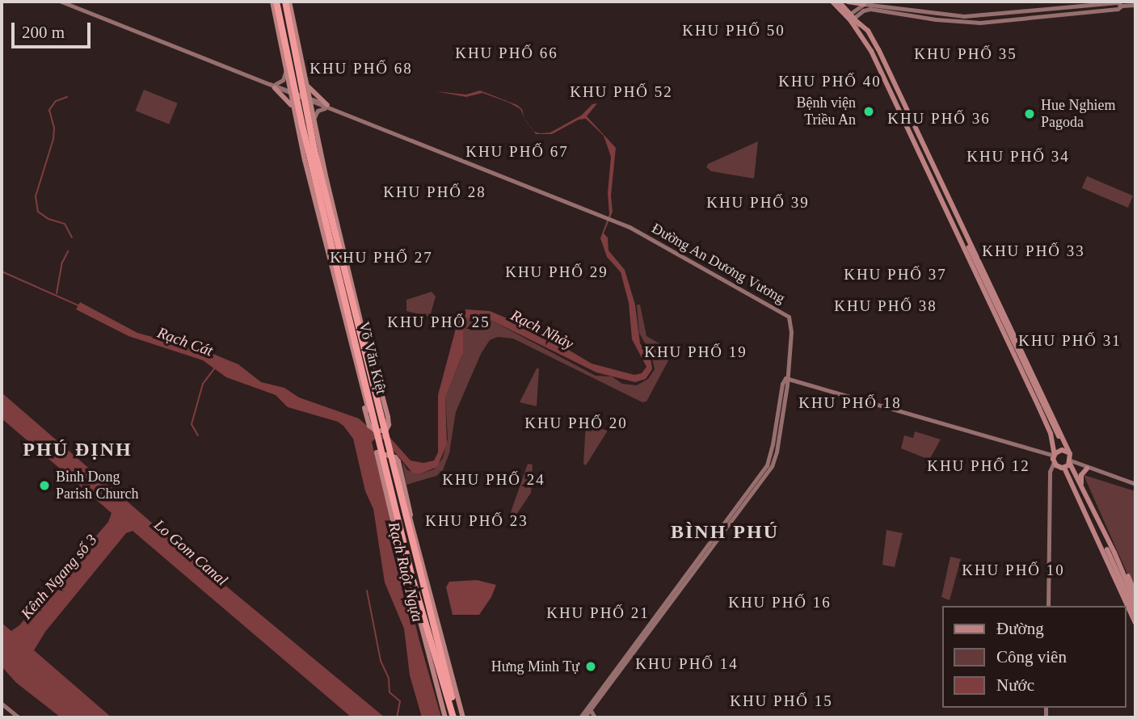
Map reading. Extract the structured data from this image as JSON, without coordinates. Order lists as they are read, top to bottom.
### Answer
{
  "streets": {
    "highway": ["Võ Văn Kiệt"],
    "main road": ["Đường An Dương Vương"]
  },
  "crossings": [
    ["Đường An Dương Vương", "Võ Văn Kiệt"]
  ],
  "districts": [
    "KHU PHỐ 50",
    "KHU PHỐ 66",
    "KHU PHỐ 35",
    "KHU PHỐ 68",
    "KHU PHỐ 40",
    "KHU PHỐ 52",
    "KHU PHỐ 36",
    "KHU PHỐ 67",
    "KHU PHỐ 34",
    "KHU PHỐ 28",
    "KHU PHỐ 39",
    "KHU PHỐ 33",
    "KHU PHỐ 27",
    "KHU PHỐ 29",
    "KHU PHỐ 37",
    "KHU PHỐ 38",
    "KHU PHỐ 25",
    "KHU PHỐ 31",
    "KHU PHỐ 19",
    "KHU PHỐ 18",
    "KHU PHỐ 20",
    "PHÚ ĐỊNH",
    "KHU PHỐ 12",
    "KHU PHỐ 24",
    "KHU PHỐ 23",
    "BÌNH PHÚ",
    "KHU PHỐ 10",
    "KHU PHỐ 16",
    "KHU PHỐ 21",
    "KHU PHỐ 14",
    "KHU PHỐ 15"
  ],
  "water": [
    "Rạch Nhảy",
    "Rạch Cát",
    "Lo Gom Canal",
    "Rạch Ruột Ngựa",
    "Kênh Ngang số 3"
  ],
  "places": [
    "Bệnh viện Triều An",
    "Hue Nghiem Pagoda",
    "Binh Dong Parish Church",
    "Hưng Minh Tự"
  ],
  "legend": ["Đường", "Công viên", "Nước"],
  "scale_bar": "200 m"
}
